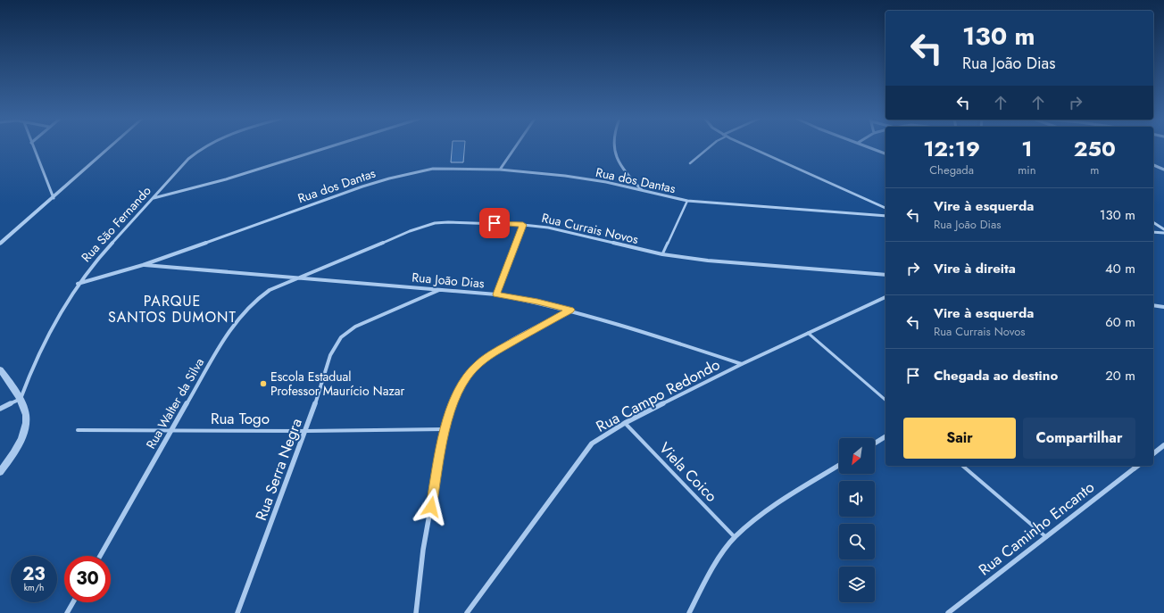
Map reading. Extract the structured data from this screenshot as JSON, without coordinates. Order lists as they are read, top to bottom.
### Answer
{
  "streets": {
    "street": [
      "Rua dos Dantas",
      "Rua São Fernando",
      "Rua Currais Novos",
      "Rua João Dias",
      "Rua Campo Redondo",
      "Rua Walter da Silva",
      "Rua Serra Negra",
      "Rua Caminho Encanto"
    ],
    "lane": ["Rua Togo", "Viela Coico"]
  },
  "crossings": [
    ["Rua dos Dantas", "Rua São Fernando"],
    ["Rua dos Dantas", "Rua João Dias"],
    ["Rua Currais Novos", "Rua João Dias"],
    ["Rua Currais Novos", "Rua Walter da Silva"],
    ["Rua João Dias", "Rua Campo Redondo"],
    ["Rua João Dias", "Rua Walter da Silva"],
    ["Rua João Dias", "Rua Serra Negra"],
    ["Rua Campo Redondo", "Viela Coico"],
    ["Rua Walter da Silva", "Rua Togo"],
    ["Rua Togo", "Rua Serra Negra"]
  ],
  "districts": ["PARQUE SANTOS DUMONT"],
  "places": ["Escola Estadual Professor Maurício Nazar"],
  "north": "bottom left",
  "page": {
    "turn": ["130 m", "Rua João Dias"],
    "eta": [
      "12:19",
      "Chegada",
      "1",
      "min",
      "250",
      "m"
    ],
    "list": [
      {
        "name": "Vire à esquerda",
        "note": "Rua João Dias",
        "value": "130 m"
      },
      {
        "name": "Vire à direita",
        "value": "40 m"
      },
      {
        "name": "Vire à esquerda",
        "note": "Rua Currais Novos",
        "value": "60 m"
      },
      {
        "name": "Chegada ao destino",
        "value": "20 m"
      }
    ],
    "buttons": ["Sair", "Compartilhar"],
    "speed": "23 km/h",
    "limit": "30"
  }
}
